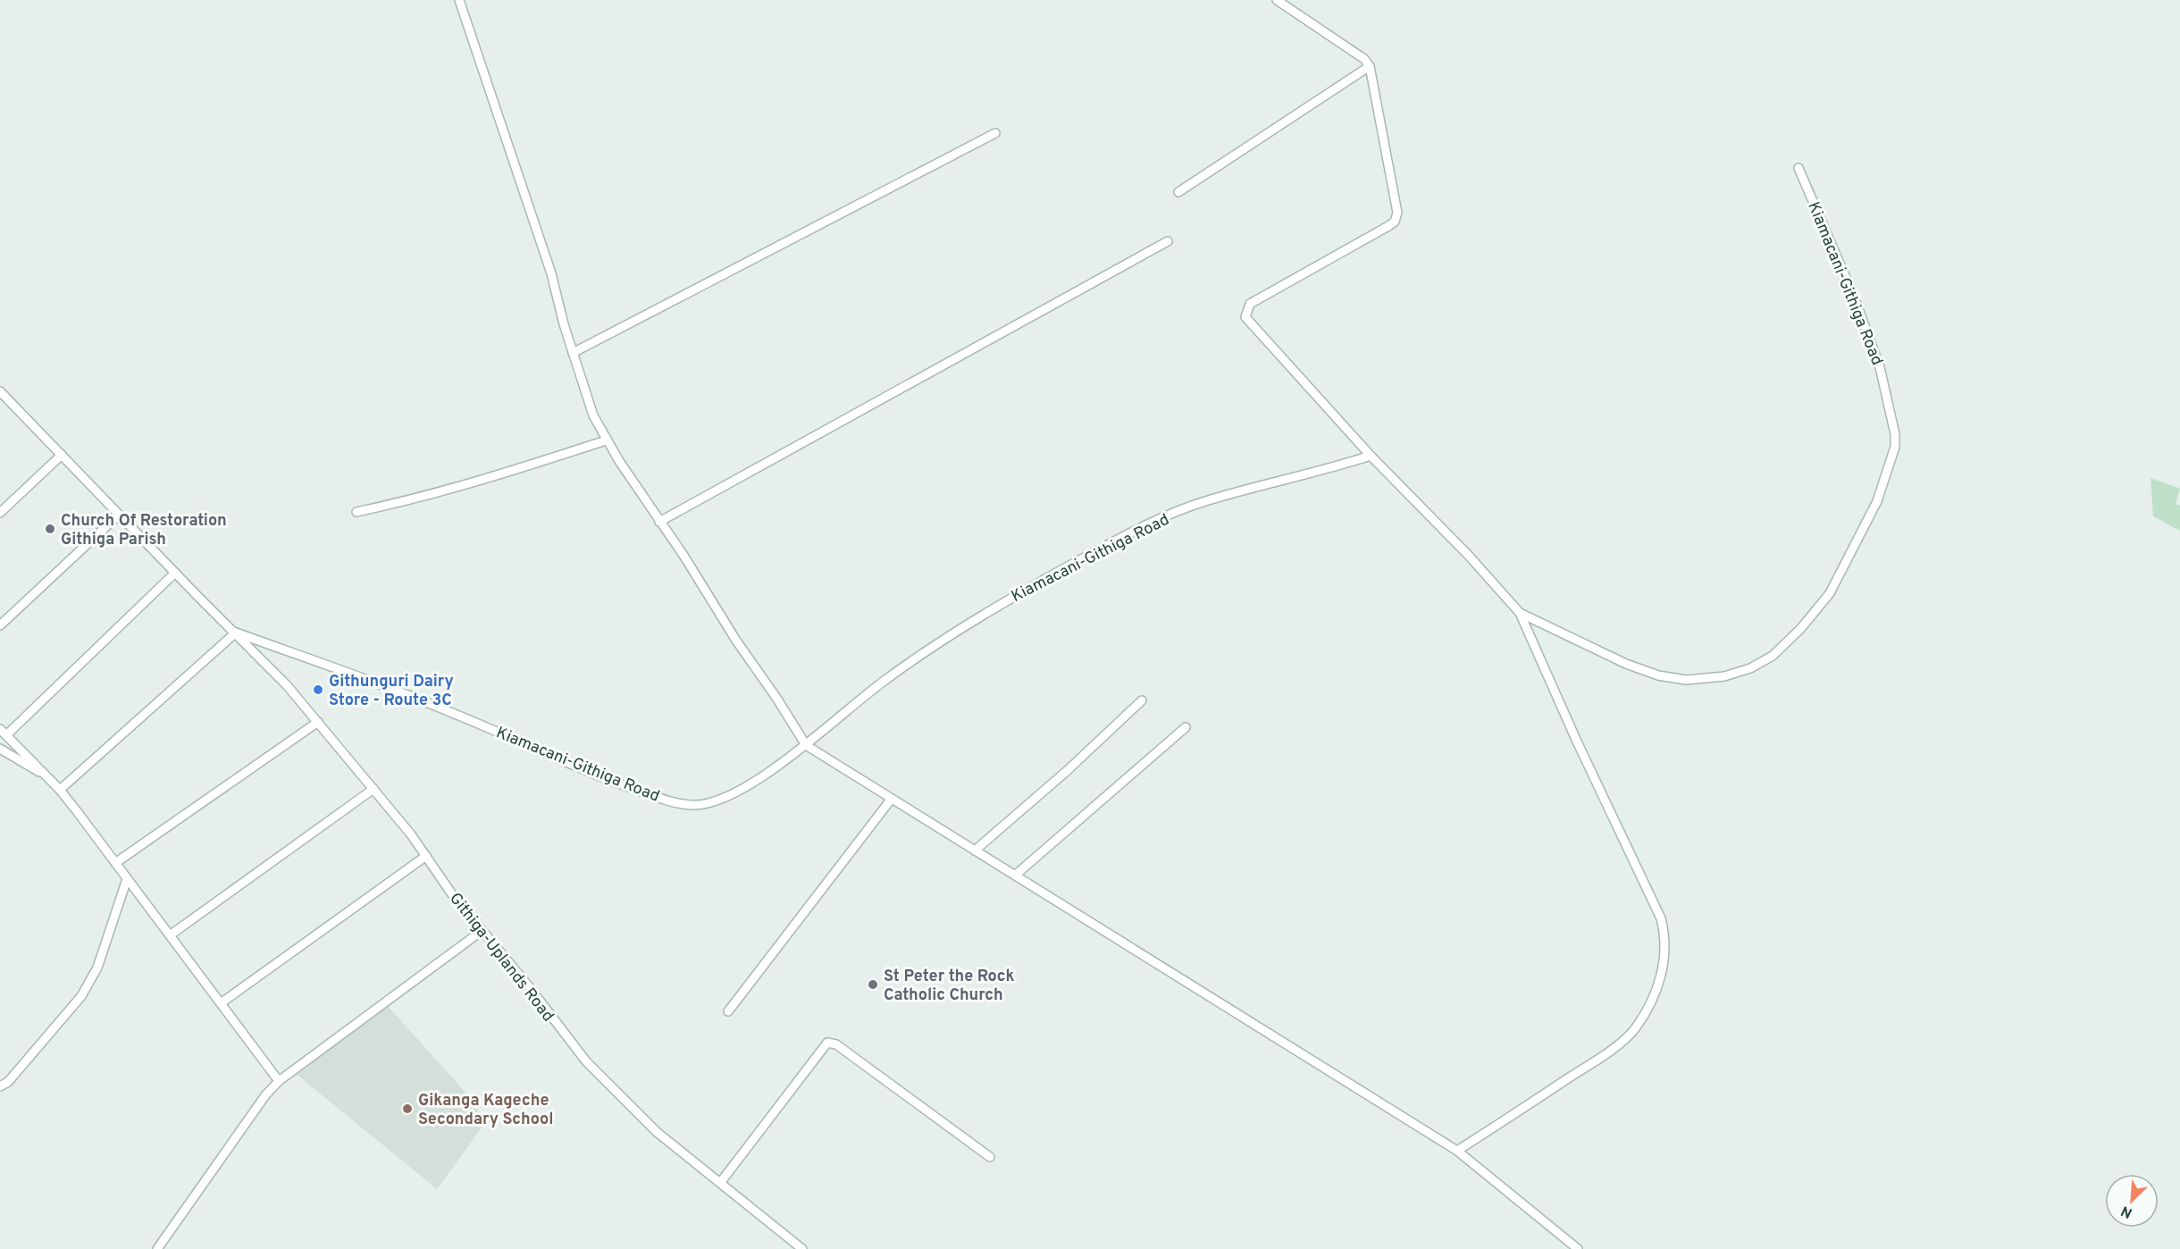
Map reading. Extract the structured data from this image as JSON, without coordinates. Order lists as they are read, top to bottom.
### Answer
{
  "streets": {
    "street": ["Kiamacani-Githiga Road", "Githiga-Uplands Road"]
  },
  "crossings": [
    ["Kiamacani-Githiga Road", "Githiga-Uplands Road"]
  ],
  "places": [
    "Church Of Restoration Githiga Parish",
    "Githunguri Dairy Store - Route 3C",
    "St Peter the Rock Catholic Church",
    "Gikanga Kageche Secondary School"
  ],
  "north": "bottom left"
}
